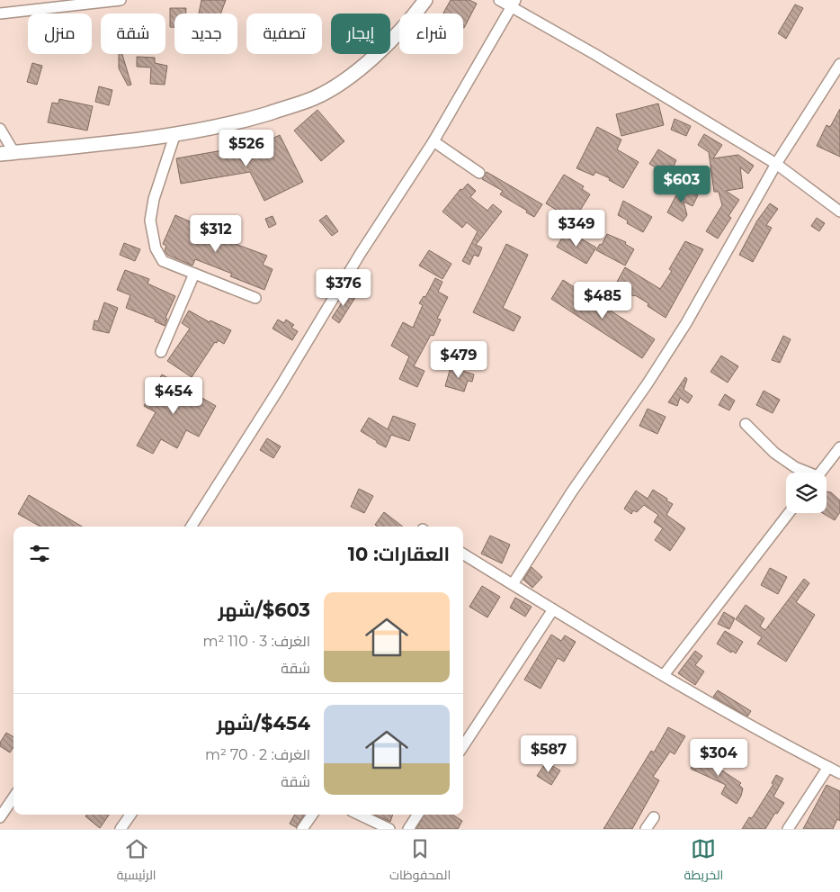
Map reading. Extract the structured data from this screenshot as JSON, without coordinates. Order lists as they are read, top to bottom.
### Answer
{
  "page": {
    "chip": [
      "شراء",
      "إيجار",
      "تصفية",
      "جديد",
      "شقة",
      "منزل"
    ],
    "price": [
      "$526",
      "$603",
      "$349",
      "$312",
      "$376",
      "$485",
      "$479",
      "$454",
      "$587",
      "$304"
    ],
    "heading": "العقارات: 10",
    "list": [
      {
        "name": "$603/شهر",
        "note": "الغرف: 3 · 110 m² · شقة"
      },
      {
        "name": "$454/شهر",
        "note": "الغرف: 2 · 70 m² · شقة"
      }
    ],
    "tabs": ["الخريطة", "المحفوظات", "الرئيسية"]
  }
}
